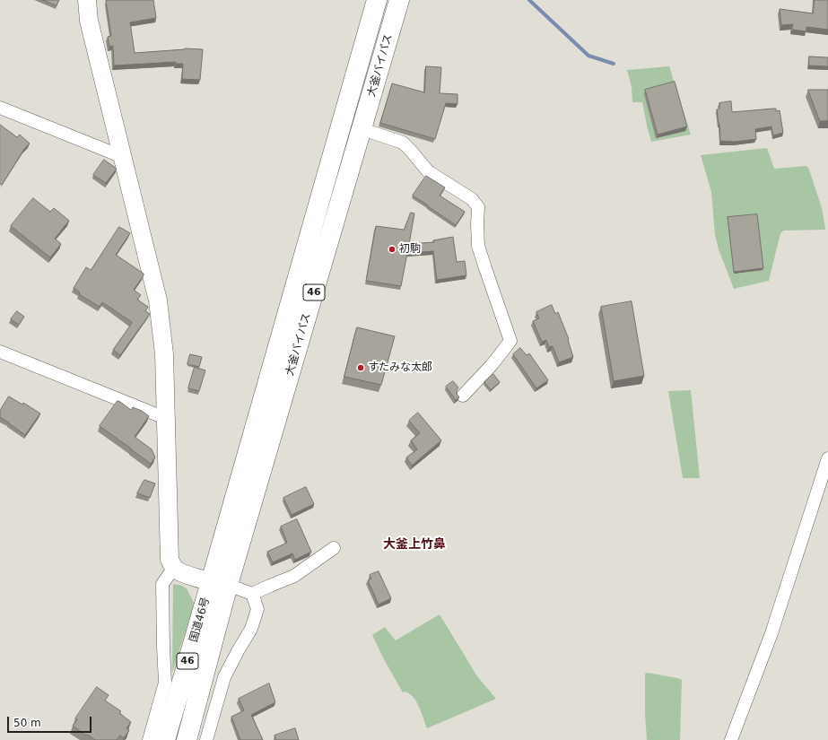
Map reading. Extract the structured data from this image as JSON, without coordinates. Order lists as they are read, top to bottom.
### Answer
{
  "streets": {
    "highway": ["大釜バイパス", "46", "国道46号"]
  },
  "crossings": [
    ["大釜バイパス", "国道46号"]
  ],
  "districts": ["大釜上竹鼻"],
  "places": ["初駒", "すたみな太郎"],
  "scale_bar": "50 m"
}
